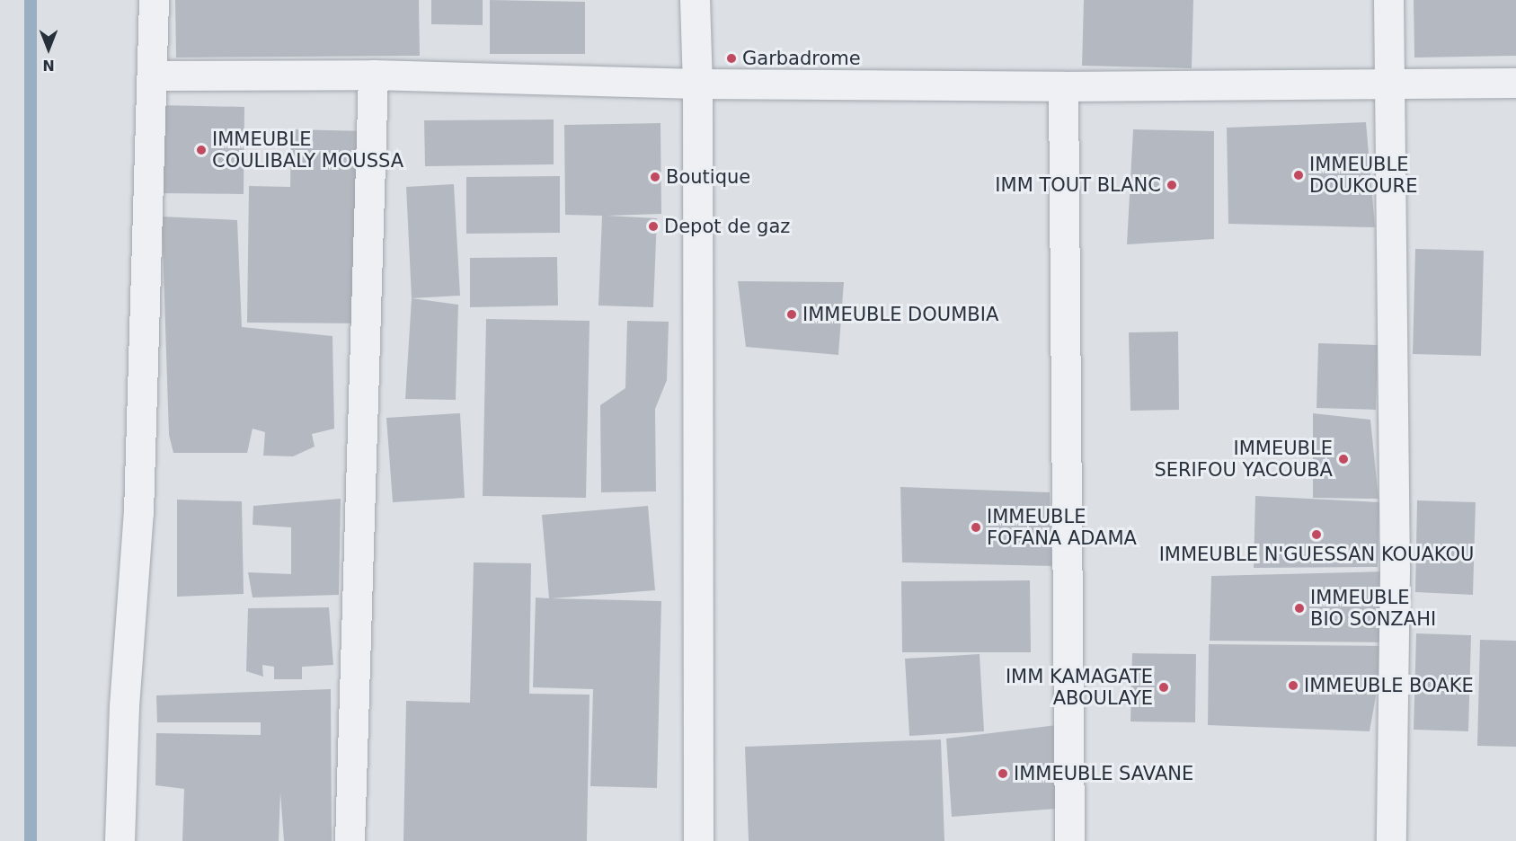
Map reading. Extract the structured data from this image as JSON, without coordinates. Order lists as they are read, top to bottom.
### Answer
{
  "places": [
    "Garbadrome",
    "IMMEUBLE COULIBALY MOUSSA",
    "IMMEUBLE DOUKOURE",
    "Boutique",
    "IMM TOUT BLANC",
    "Depot de gaz",
    "IMMEUBLE DOUMBIA",
    "IMMEUBLE SERIFOU YACOUBA",
    "IMMEUBLE FOFANA ADAMA",
    "IMMEUBLE N'GUESSAN KOUAKOU",
    "IMMEUBLE BIO SONZAHI",
    "IMMEUBLE BOAKE",
    "IMM KAMAGATE ABOULAYE",
    "IMMEUBLE SAVANE"
  ],
  "north": "bottom"
}
